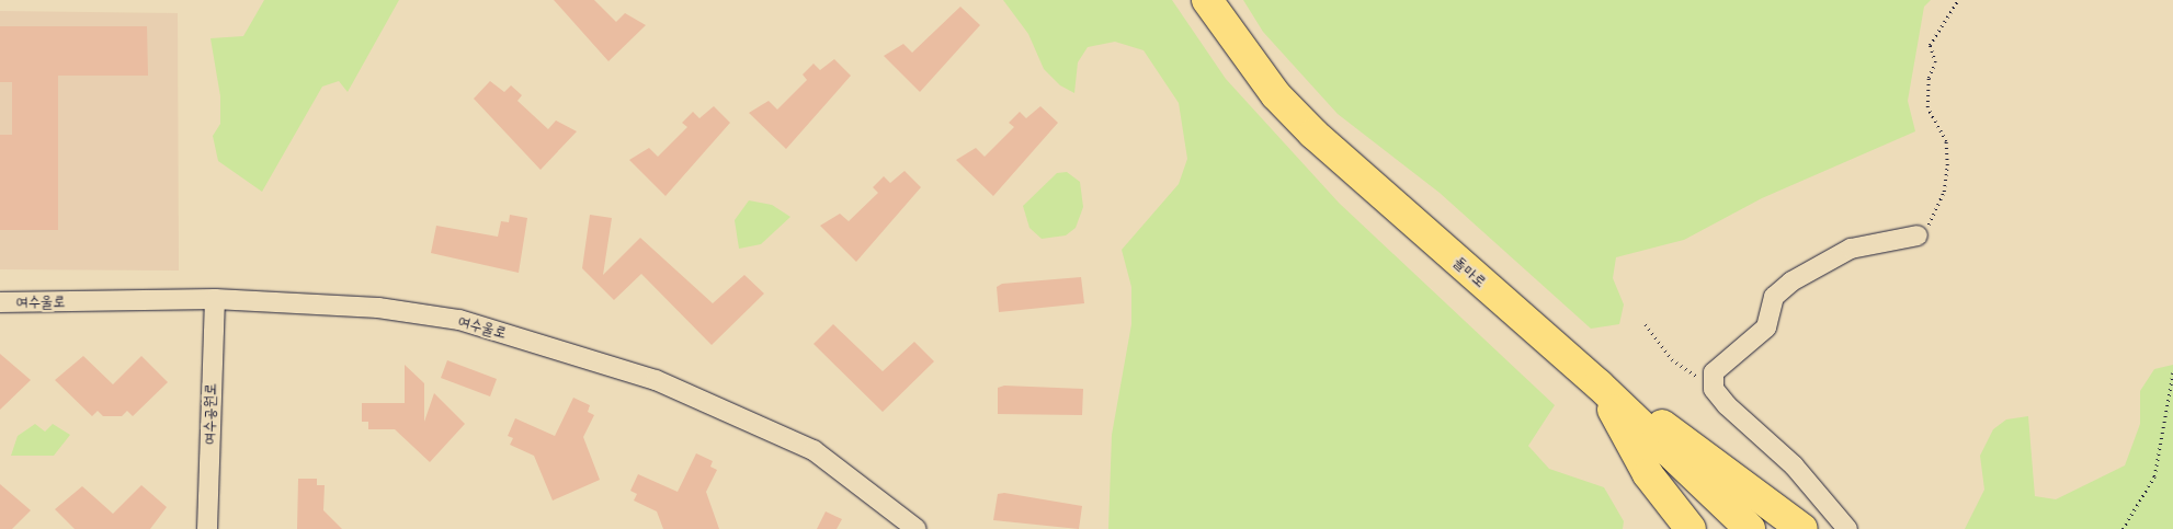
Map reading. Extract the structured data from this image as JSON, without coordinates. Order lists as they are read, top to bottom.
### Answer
{
  "streets": {
    "main road": ["돌마로"],
    "street": ["여수울로", "여수공원로"]
  },
  "crossings": [
    ["여수울로", "여수공원로"]
  ]
}
